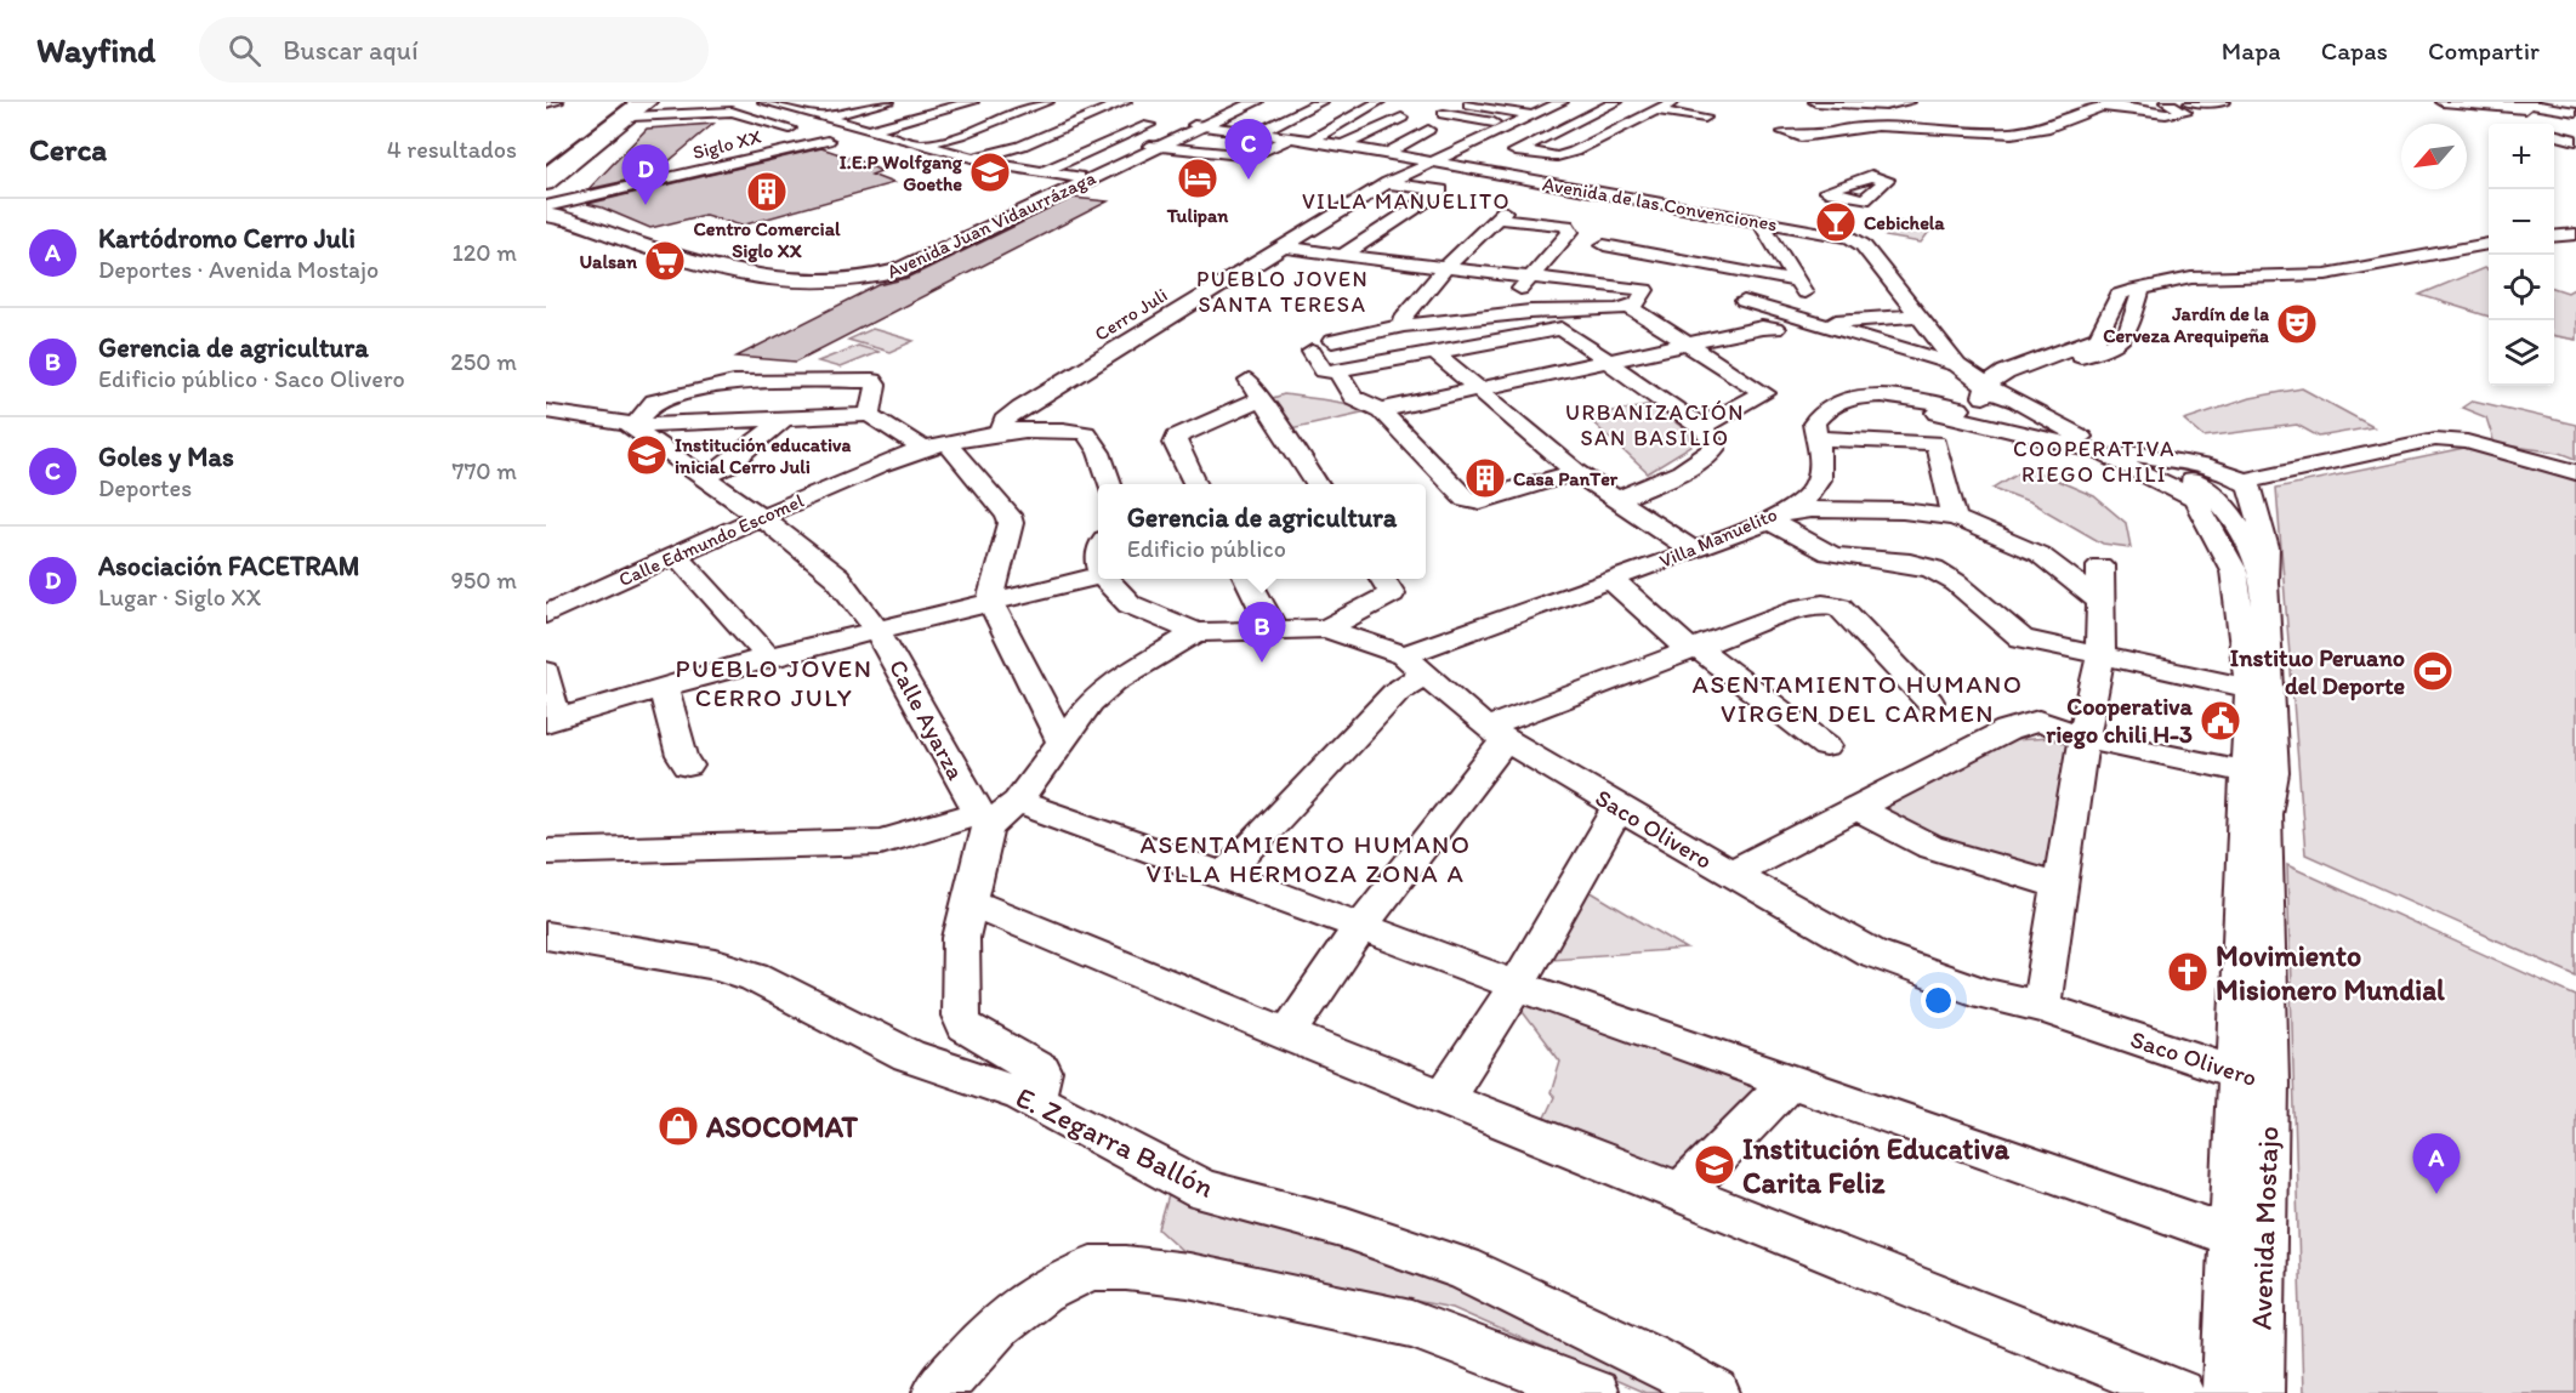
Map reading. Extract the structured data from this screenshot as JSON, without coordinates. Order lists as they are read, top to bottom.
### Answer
{
  "streets": {
    "main road": ["Avenida Juan Vidaurrázaga"],
    "street": [
      "Siglo XX",
      "Avenida de las Convenciones",
      "Cerro Juli",
      "Villa Manuelito",
      "Calle Edmundo Escomel",
      "Calle Ayarza",
      "Saco Olivero",
      "E. Zegarra Ballón",
      "Avenida Mostajo"
    ]
  },
  "crossings": [
    ["Siglo XX", "Avenida Juan Vidaurrázaga"],
    ["Avenida de las Convenciones", "Avenida Juan Vidaurrázaga"],
    ["Avenida de las Convenciones", "Cerro Juli"],
    ["Avenida de las Convenciones", "Villa Manuelito"],
    ["Cerro Juli", "Calle Edmundo Escomel"],
    ["Villa Manuelito", "Saco Olivero"],
    ["Calle Edmundo Escomel", "Calle Ayarza"],
    ["Saco Olivero", "Avenida Mostajo"]
  ],
  "districts": [
    "VILLA MANUELITO",
    "PUEBLO JOVEN SANTA TERESA",
    "URBANIZACIÓN SAN BASILIO",
    "COOPERATIVA RIEGO CHILI",
    "PUEBLO JOVEN CERRO JULY",
    "ASENTAMIENTO HUMANO VIRGEN DEL CARMEN",
    "ASENTAMIENTO HUMANO VILLA HERMOZA ZONA A"
  ],
  "places": {
    "school or university": ["I.E.P Wolfgang Goethe", "Institución educativa inicial Cerro Juli", "Institución Educativa Carita Feliz"],
    "hotel": ["Tulipan"],
    "building": ["Centro Comercial Siglo XX", "Casa PanTer"],
    "bar": ["Cebichela"],
    "supermarket": ["Ualsan"],
    "theatre": ["Jardín de la Cerveza Arequipeña"],
    "sports": ["Instituo Peruano del Deporte"],
    "public building": ["Cooperativa riego chili H-3"],
    "church": ["Movimiento Misionero Mundial"],
    "shop": ["ASOCOMAT"]
  },
  "north": "bottom left",
  "page": {
    "header": "Wayfind",
    "search": "Buscar aquí",
    "nav": ["Mapa", "Capas", "Compartir"],
    "heading": ["Cerca", "4 resultados"],
    "pins": [
      "C",
      "D",
      "B",
      "A"
    ],
    "map_buttons": ["+", "−"],
    "list": [
      {
        "mark": "A",
        "name": "Kartódromo Cerro Juli",
        "note": "Deportes · Avenida Mostajo",
        "value": "120 m"
      },
      {
        "mark": "B",
        "name": "Gerencia de agricultura",
        "note": "Edificio público · Saco Olivero",
        "value": "250 m"
      },
      {
        "mark": "C",
        "name": "Goles y Mas",
        "note": "Deportes",
        "value": "770 m"
      },
      {
        "mark": "D",
        "name": "Asociación FACETRAM",
        "note": "Lugar · Siglo XX",
        "value": "950 m"
      }
    ],
    "popup": ["Gerencia de agricultura", "Edificio público"]
  }
}
